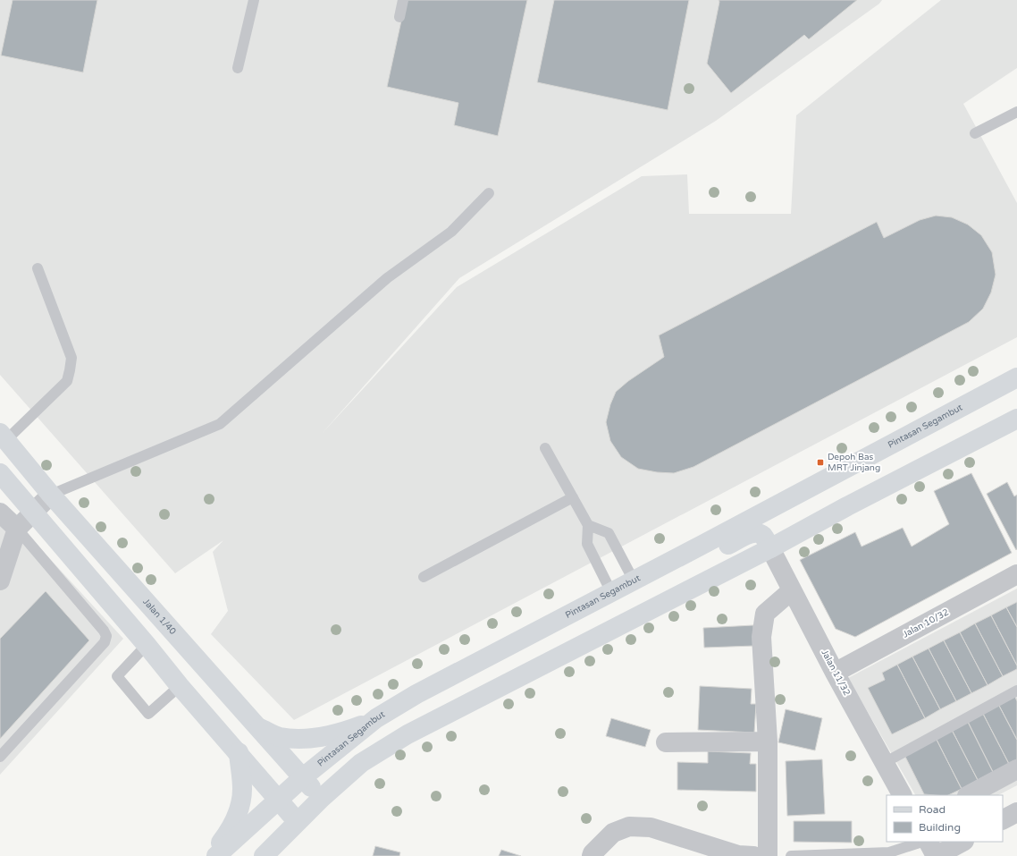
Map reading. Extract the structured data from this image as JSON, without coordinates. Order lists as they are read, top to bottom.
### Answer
{
  "streets": {
    "main road": ["Pintasan Segambut", "Jalan 1/40"],
    "street": ["Jalan 10/32", "Jalan 11/32"]
  },
  "crossings": [
    ["Pintasan Segambut", "Jalan 1/40"],
    ["Jalan 10/32", "Jalan 11/32"]
  ],
  "places": {
    "transit": ["Depoh Bas MRT Jinjang"]
  },
  "legend": ["Road", "Building"]
}
